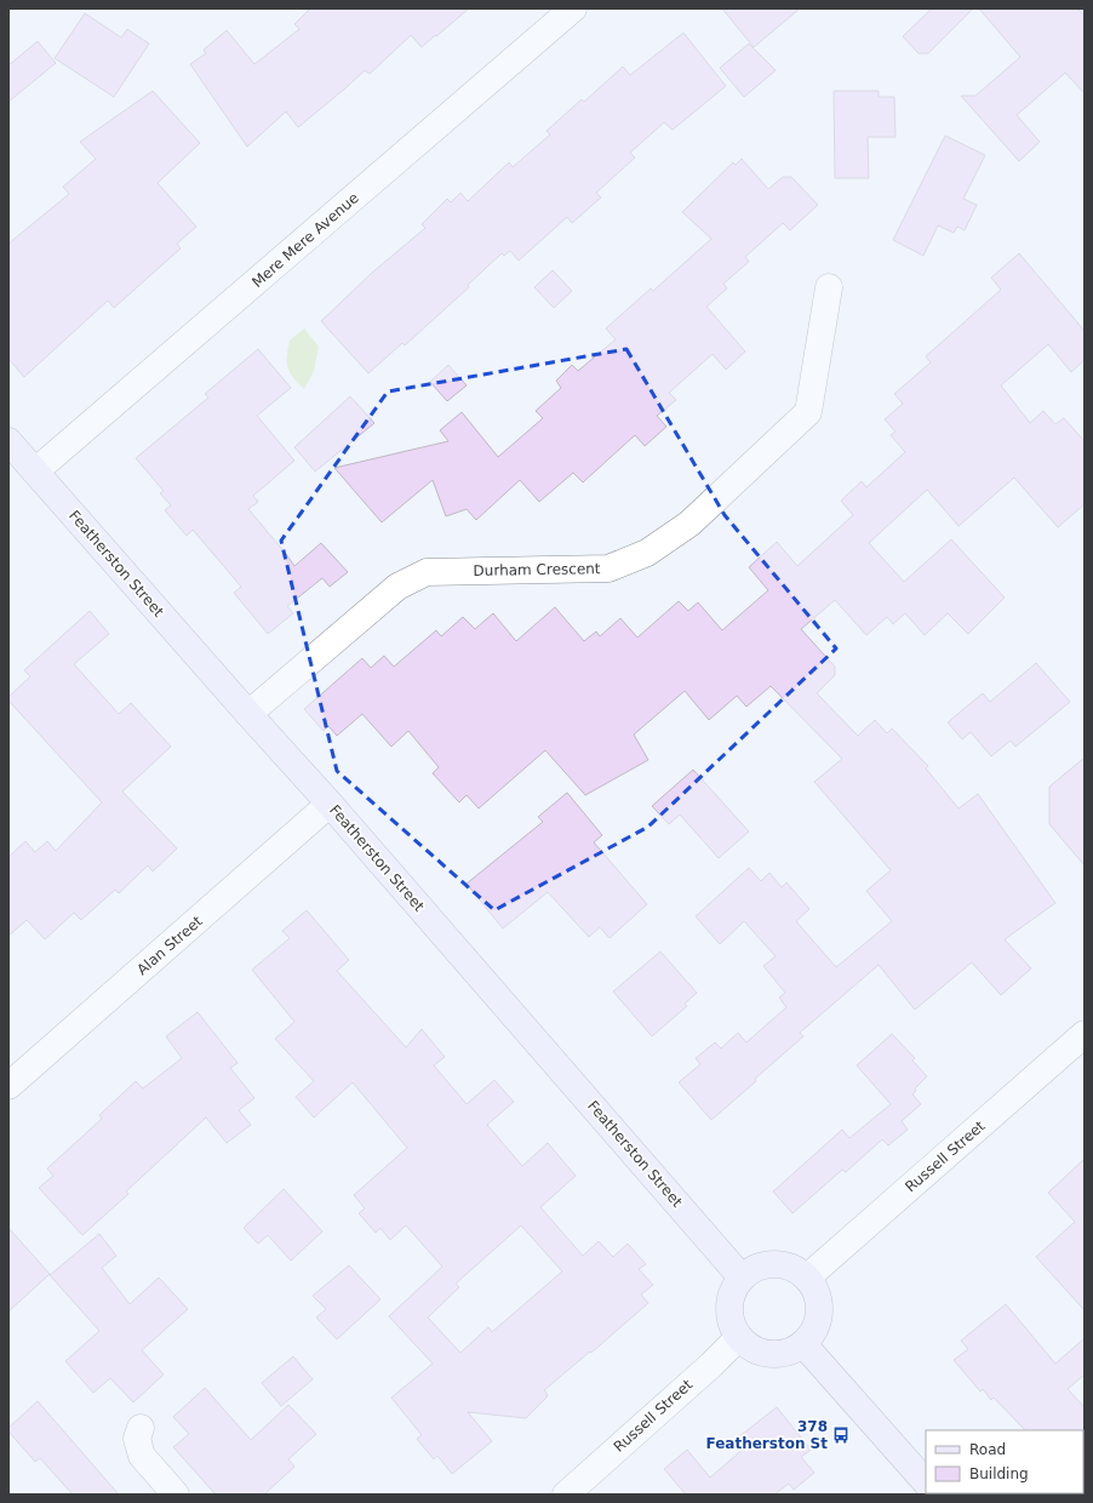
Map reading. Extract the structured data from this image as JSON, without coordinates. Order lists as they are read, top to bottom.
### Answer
{
  "streets": {
    "main road": ["Featherston Street"],
    "street": [
      "Mere Mere Avenue",
      "Durham Crescent",
      "Alan Street",
      "Russell Street"
    ]
  },
  "crossings": [
    ["Mere Mere Avenue", "Featherston Street"],
    ["Featherston Street", "Durham Crescent"],
    ["Featherston Street", "Alan Street"],
    ["Featherston Street", "Russell Street"]
  ],
  "places": {
    "bus stop": ["378 Featherston St"]
  },
  "legend": ["Road", "Building"]
}
